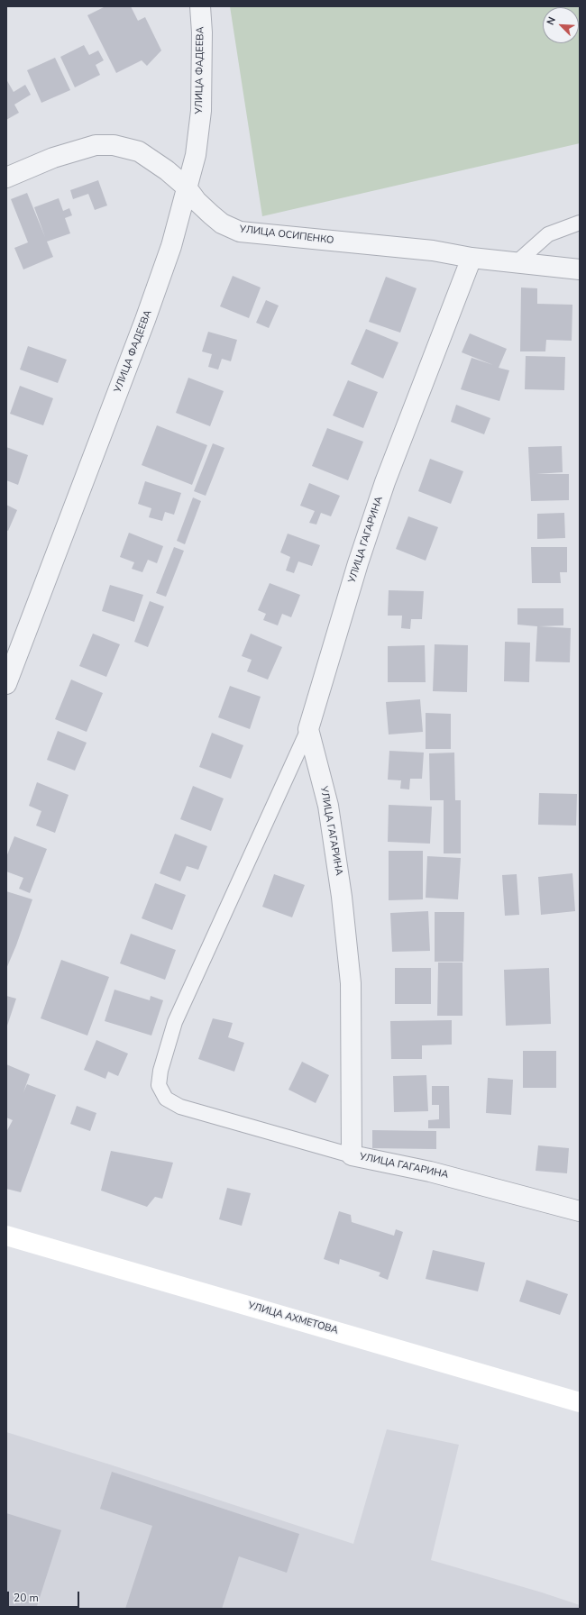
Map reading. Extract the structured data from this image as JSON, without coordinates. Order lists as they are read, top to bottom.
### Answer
{
  "streets": {
    "main road": ["УЛИЦА АХМЕТОВА"],
    "street": ["УЛИЦА ФАДЕЕВА", "УЛИЦА ОСИПЕНКО", "УЛИЦА ГАГАРИНА"]
  },
  "crossings": [
    ["УЛИЦА ФАДЕЕВА", "УЛИЦА ОСИПЕНКО"],
    ["УЛИЦА ОСИПЕНКО", "УЛИЦА ГАГАРИНА"]
  ],
  "scale_bar": "20 m",
  "north": "top left"
}
